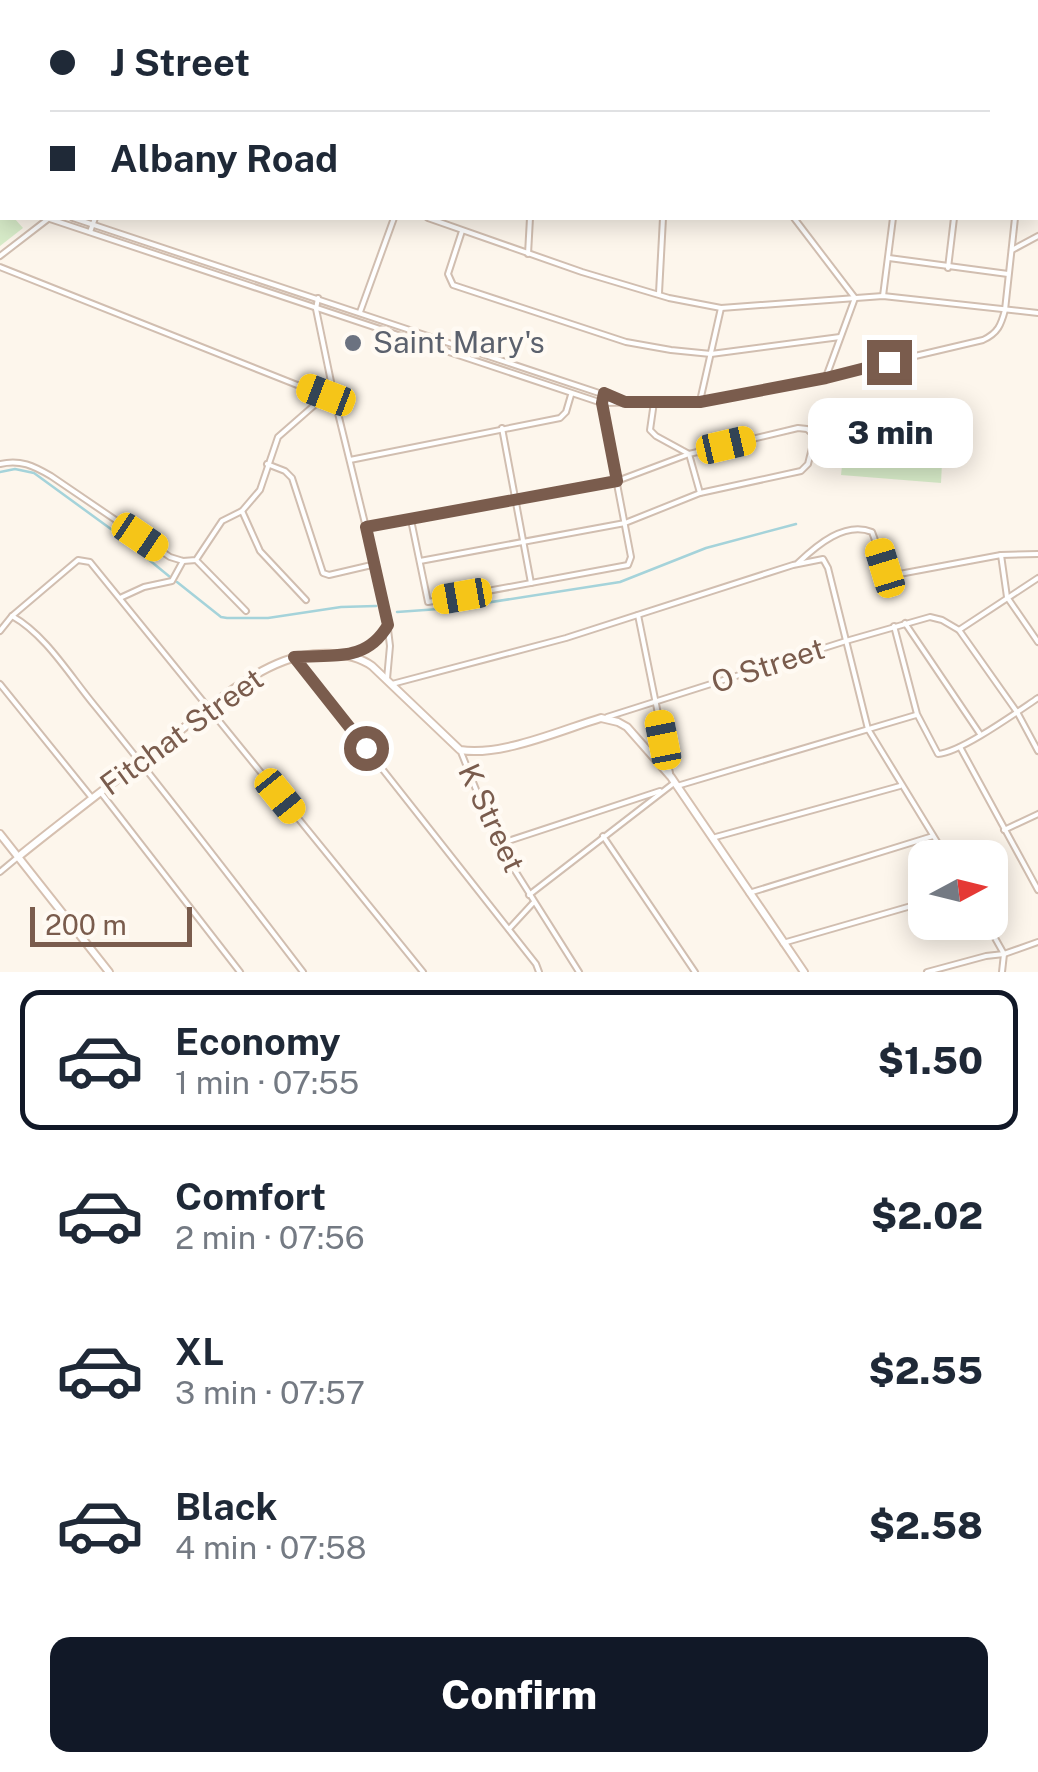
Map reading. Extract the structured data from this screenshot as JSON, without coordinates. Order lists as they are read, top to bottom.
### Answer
{
  "streets": {
    "street": ["O Street", "Fitchat Street", "K Street"]
  },
  "crossings": [
    ["O Street", "K Street"]
  ],
  "places": ["Saint Mary's"],
  "scale_bar": "200 m",
  "north": "right",
  "page": {
    "banner": ["J Street", "Albany Road"],
    "bubble": "3 min",
    "scale": "200 m",
    "list": [
      {
        "name": "Economy",
        "note": "1 min · 07:55",
        "value": "$1.50"
      },
      {
        "name": "Comfort",
        "note": "2 min · 07:56",
        "value": "$2.02"
      },
      {
        "name": "XL",
        "note": "3 min · 07:57",
        "value": "$2.55"
      },
      {
        "name": "Black",
        "note": "4 min · 07:58",
        "value": "$2.58"
      }
    ],
    "buttons": "Confirm"
  }
}
